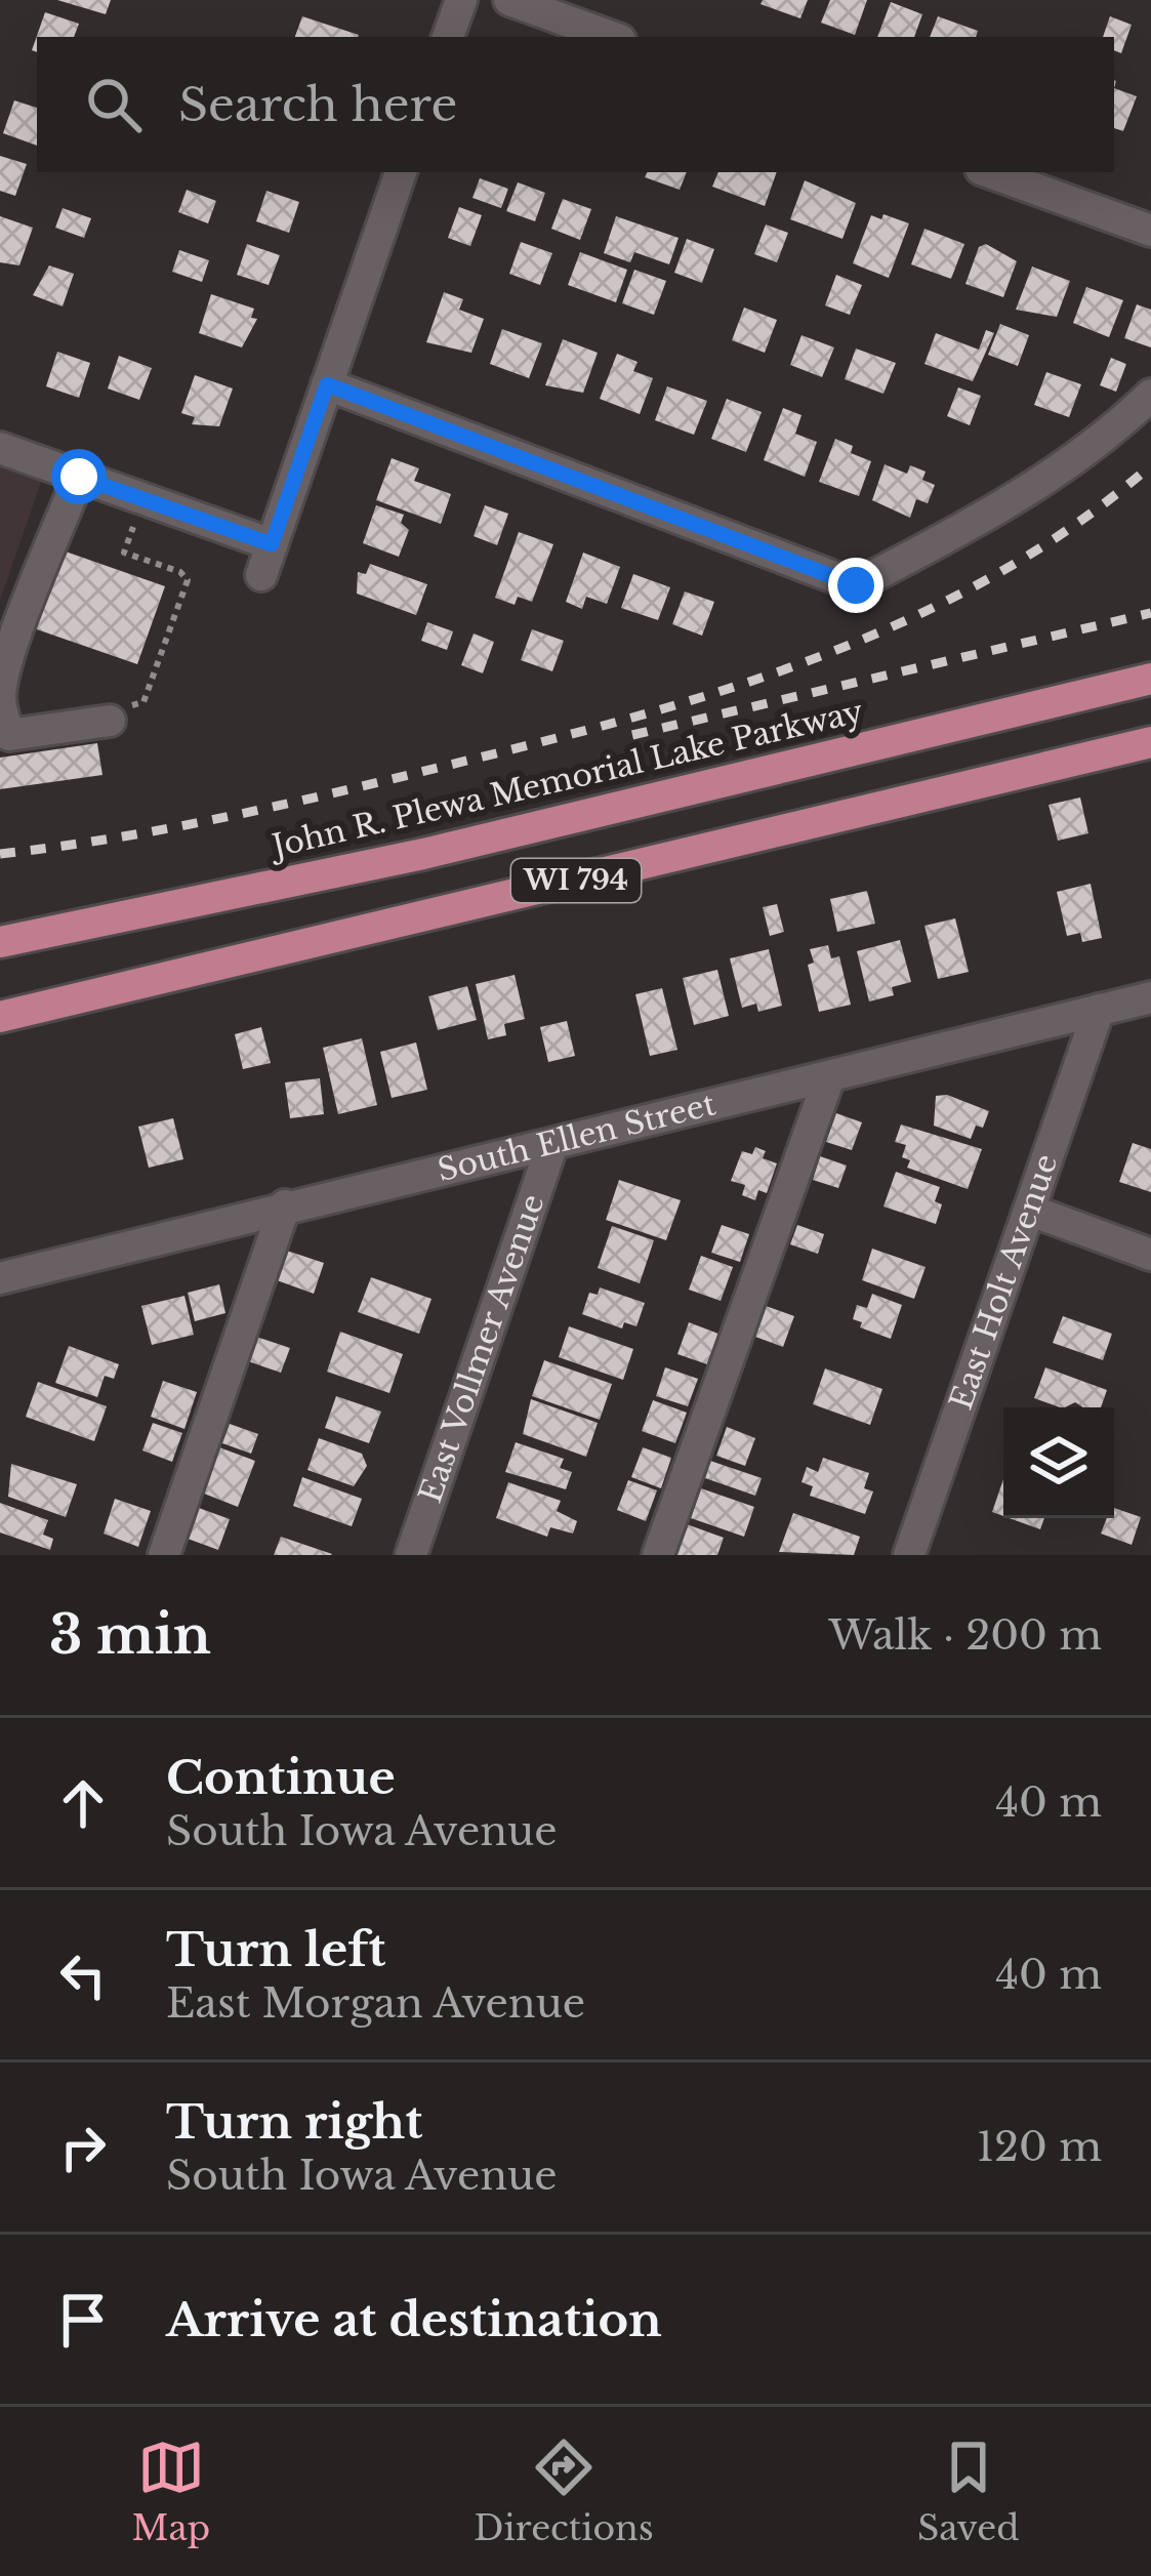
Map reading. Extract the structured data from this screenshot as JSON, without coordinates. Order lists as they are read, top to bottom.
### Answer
{
  "streets": {
    "main road": ["John R. Plewa Memorial Lake Parkway", "WI 794"],
    "street": ["South Ellen Street", "East Holt Avenue", "East Vollmer Avenue"]
  },
  "crossings": [
    ["South Ellen Street", "East Holt Avenue"],
    ["South Ellen Street", "East Vollmer Avenue"]
  ],
  "page": {
    "search": "Search here",
    "heading": ["3 min", "Walk · 200 m"],
    "list": [
      ["Continue", "South Iowa Avenue", "40 m"],
      ["Turn left", "East Morgan Avenue", "40 m"],
      ["Turn right", "South Iowa Avenue", "120 m"],
      "Arrive at destination"
    ],
    "nav": ["Map", "Directions", "Saved"]
  }
}
